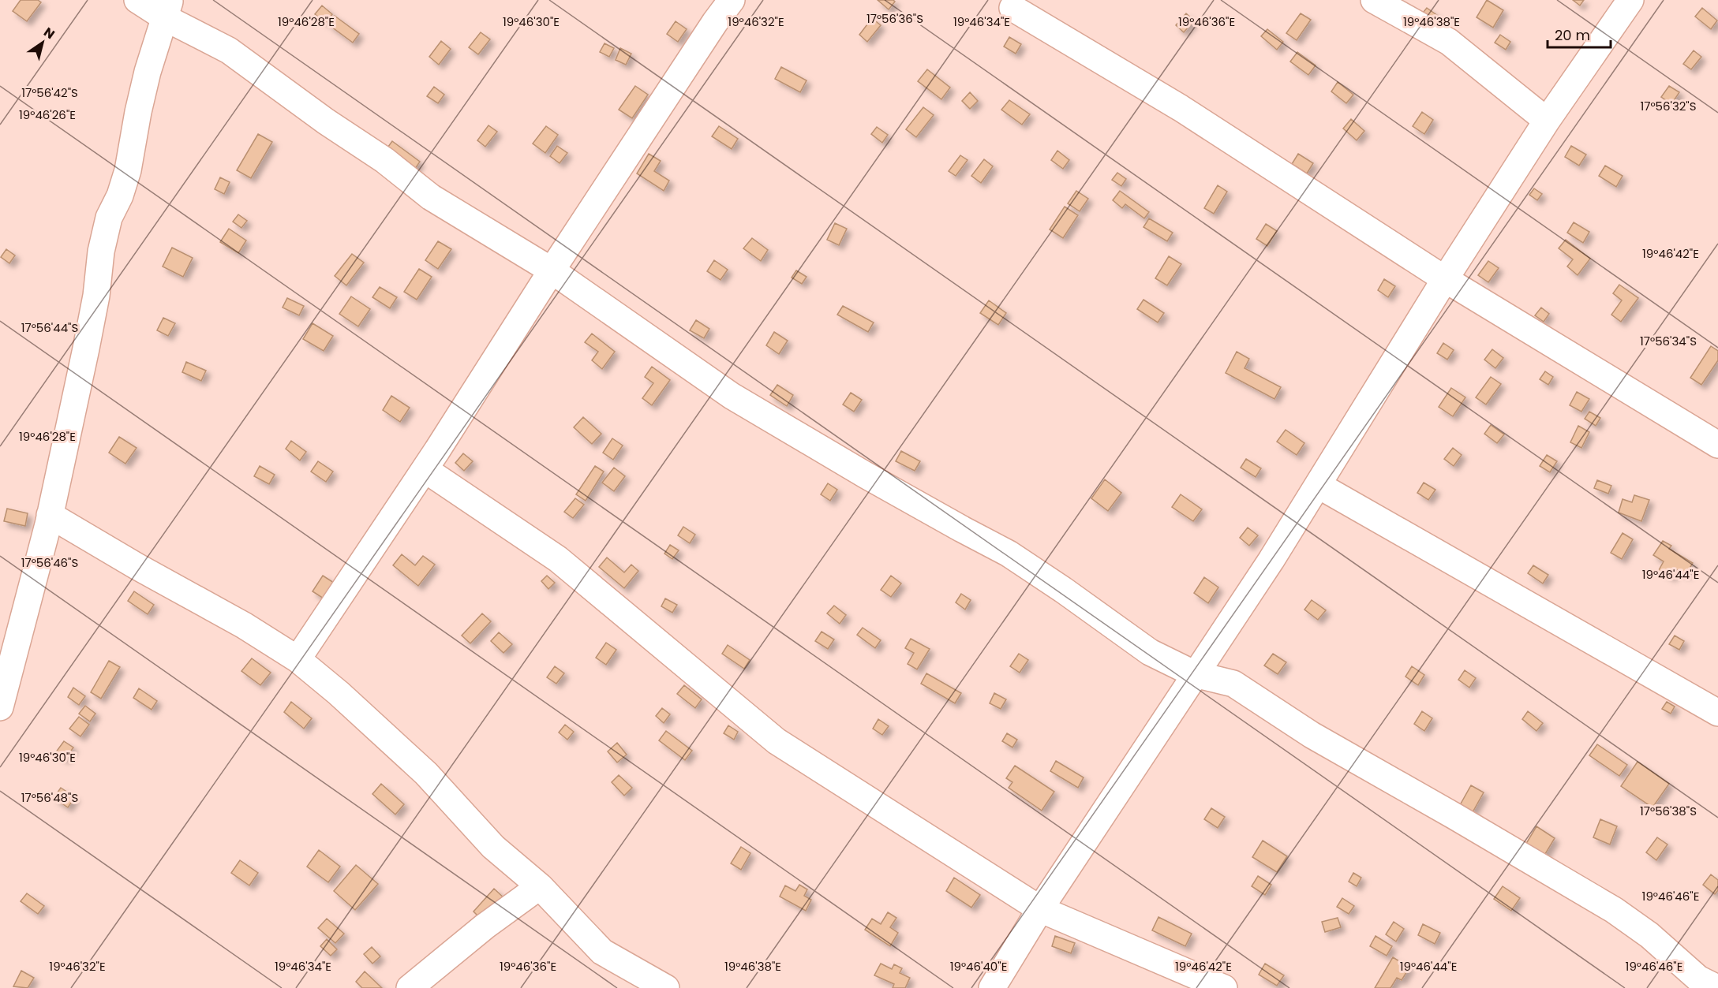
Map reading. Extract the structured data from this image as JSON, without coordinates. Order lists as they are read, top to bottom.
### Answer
{
  "scale_bar": "20 m",
  "north": "top right",
  "coordinates": [
    "17°56'36\"S",
    "19°46'28\"E",
    "19°46'30\"E",
    "19°46'32\"E",
    "19°46'34\"E",
    "19°46'36\"E",
    "19°46'38\"E",
    "17°56'42\"S",
    "17°56'32\"S",
    "19°46'26\"E",
    "19°46'42\"E",
    "17°56'44\"S",
    "17°56'34\"S",
    "17°56'46\"S",
    "19°46'44\"E",
    "17°56'48\"S",
    "17°56'38\"S",
    "19°46'46\"E",
    "19°46'40\"E"
  ]
}
